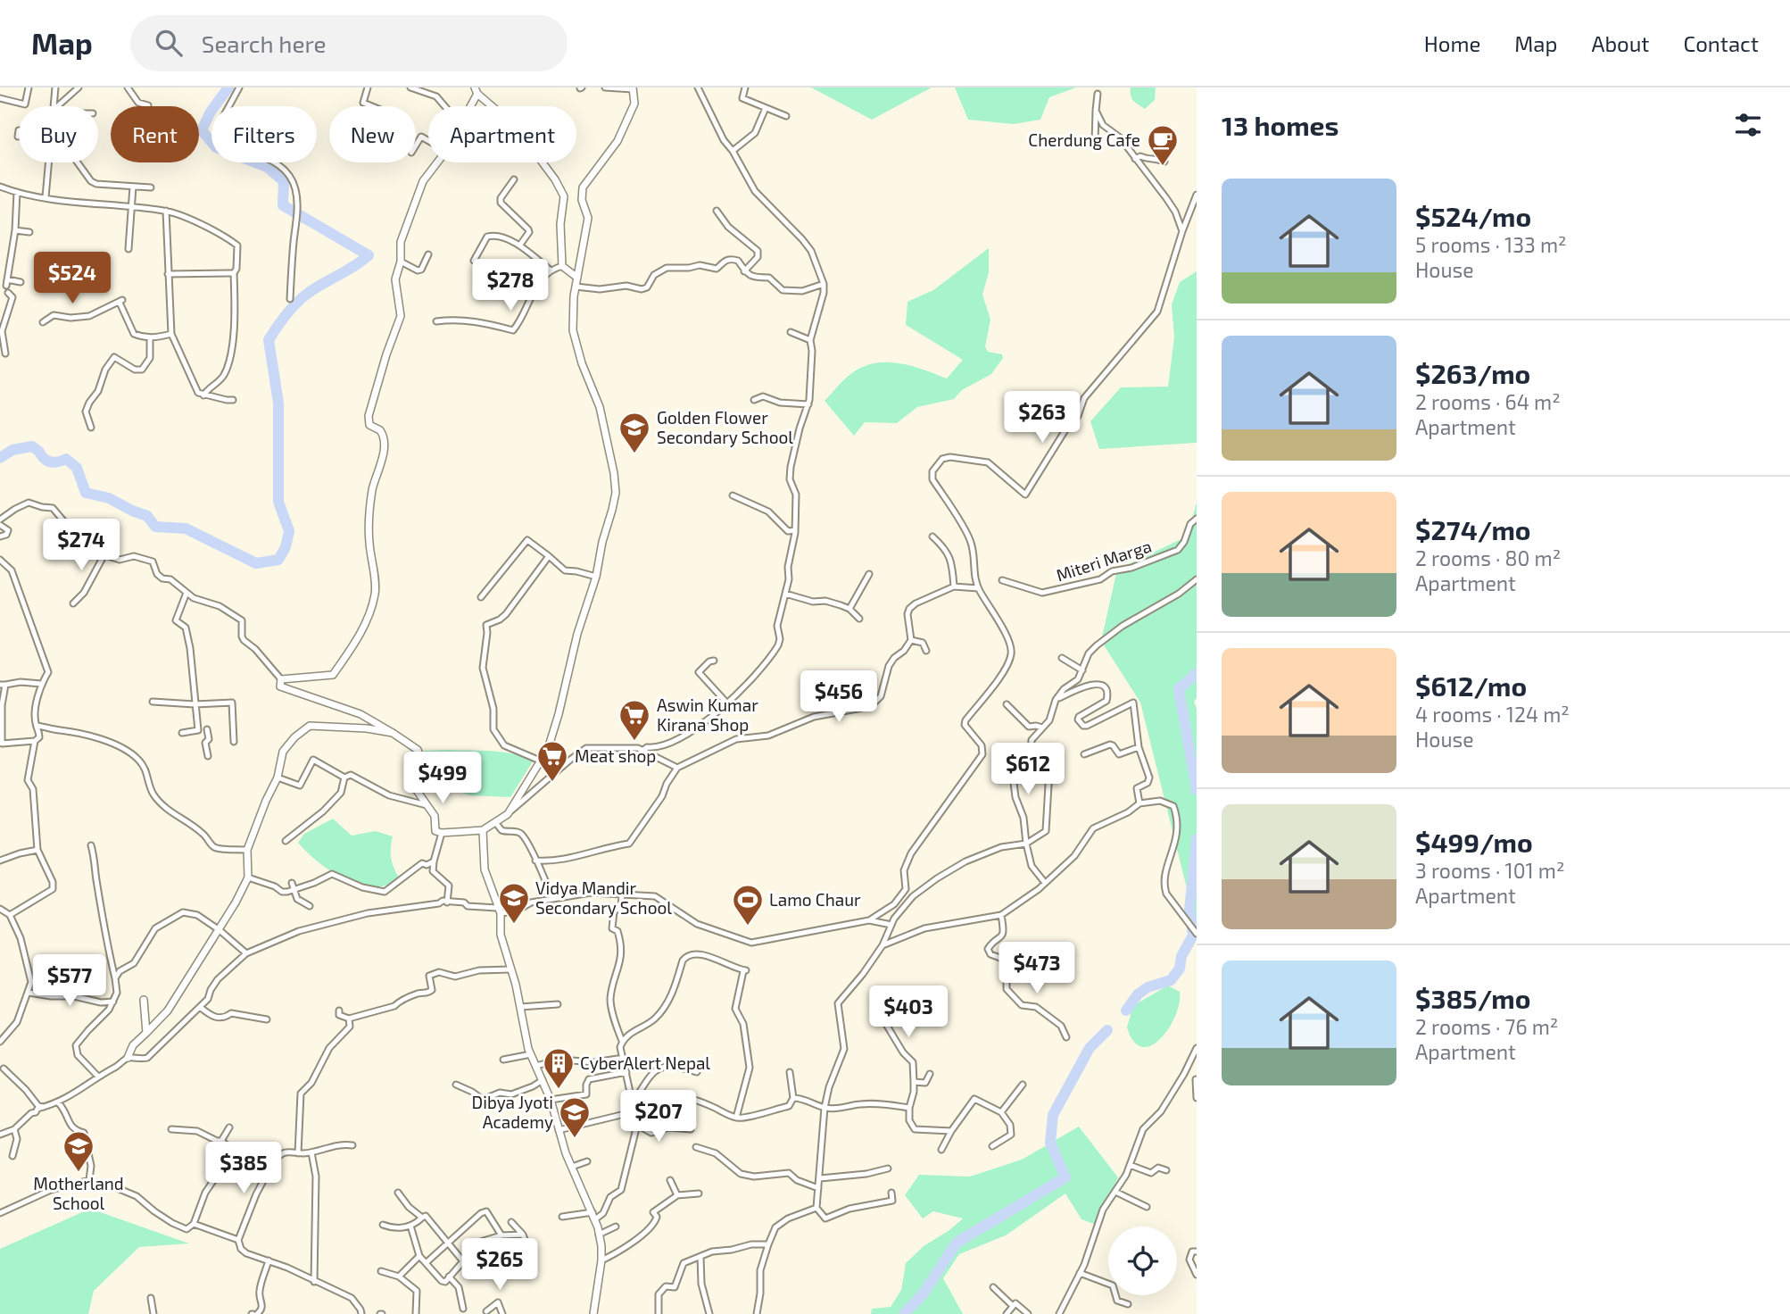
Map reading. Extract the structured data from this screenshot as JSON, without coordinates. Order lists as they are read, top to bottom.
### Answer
{
  "streets": {
    "street": ["Miteri Marga"]
  },
  "places": {
    "cafe": ["Cherdung Cafe"],
    "school or university": [
      "Golden Flower Secondary School",
      "Vidya Mandir Secondary School",
      "Dibya Jyoti Academy",
      "Motherland School"
    ],
    "supermarket": ["Aswin Kumar Kirana Shop", "Meat shop"],
    "sports": ["Lamo Chaur"],
    "building": ["CyberAlert Nepal"]
  },
  "page": {
    "header": "Map",
    "search": "Search here",
    "nav": [
      "Home",
      "Map",
      "About",
      "Contact"
    ],
    "heading": "13 homes",
    "chip": [
      "Buy",
      "Rent",
      "Filters",
      "New",
      "Apartment"
    ],
    "list": [
      {
        "name": "$524/mo",
        "note": "5 rooms · 133 m² · House"
      },
      {
        "name": "$263/mo",
        "note": "2 rooms · 64 m² · Apartment"
      },
      {
        "name": "$274/mo",
        "note": "2 rooms · 80 m² · Apartment"
      },
      {
        "name": "$612/mo",
        "note": "4 rooms · 124 m² · House"
      },
      {
        "name": "$499/mo",
        "note": "3 rooms · 101 m² · Apartment"
      },
      {
        "name": "$385/mo",
        "note": "2 rooms · 76 m² · Apartment"
      }
    ],
    "price": [
      "$524",
      "$278",
      "$263",
      "$274",
      "$456",
      "$612",
      "$499",
      "$473",
      "$577",
      "$403",
      "$207",
      "$385",
      "$265"
    ]
  }
}
